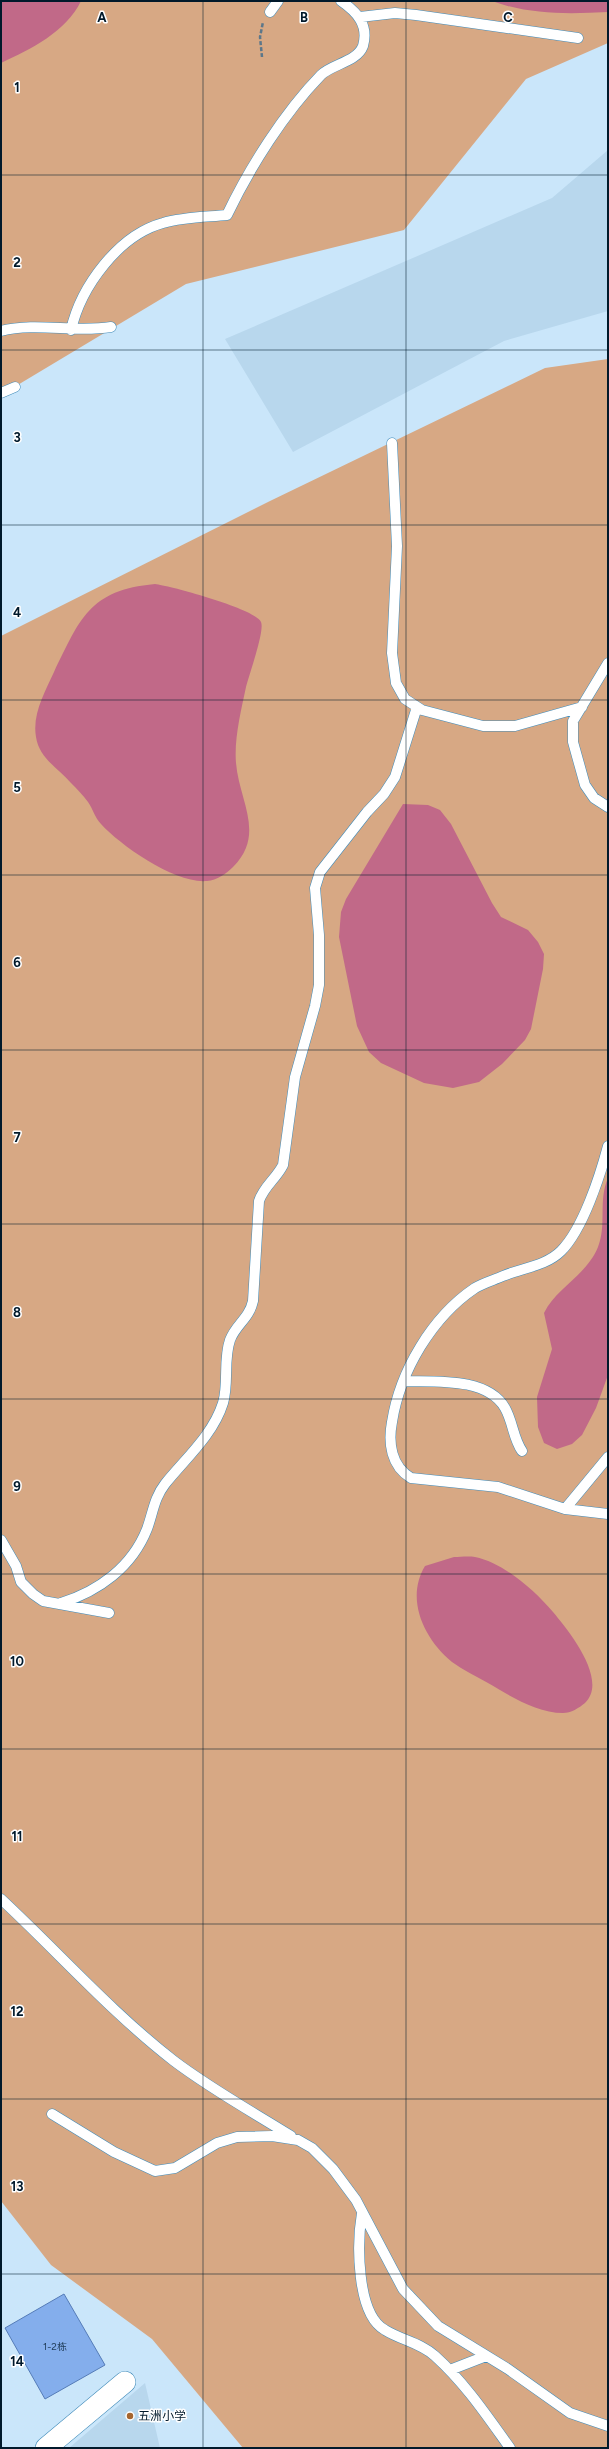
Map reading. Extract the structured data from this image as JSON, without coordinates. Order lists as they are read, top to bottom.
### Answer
{
  "places": ["五洲小学"],
  "house_numbers": ["1-2栋"],
  "grid": {
    "columns": ["A", "B", "C"],
    "rows": [
      "1",
      "2",
      "3",
      "4",
      "5",
      "6",
      "7",
      "8",
      "9",
      "10",
      "11",
      "12",
      "13",
      "14"
    ]
  }
}
